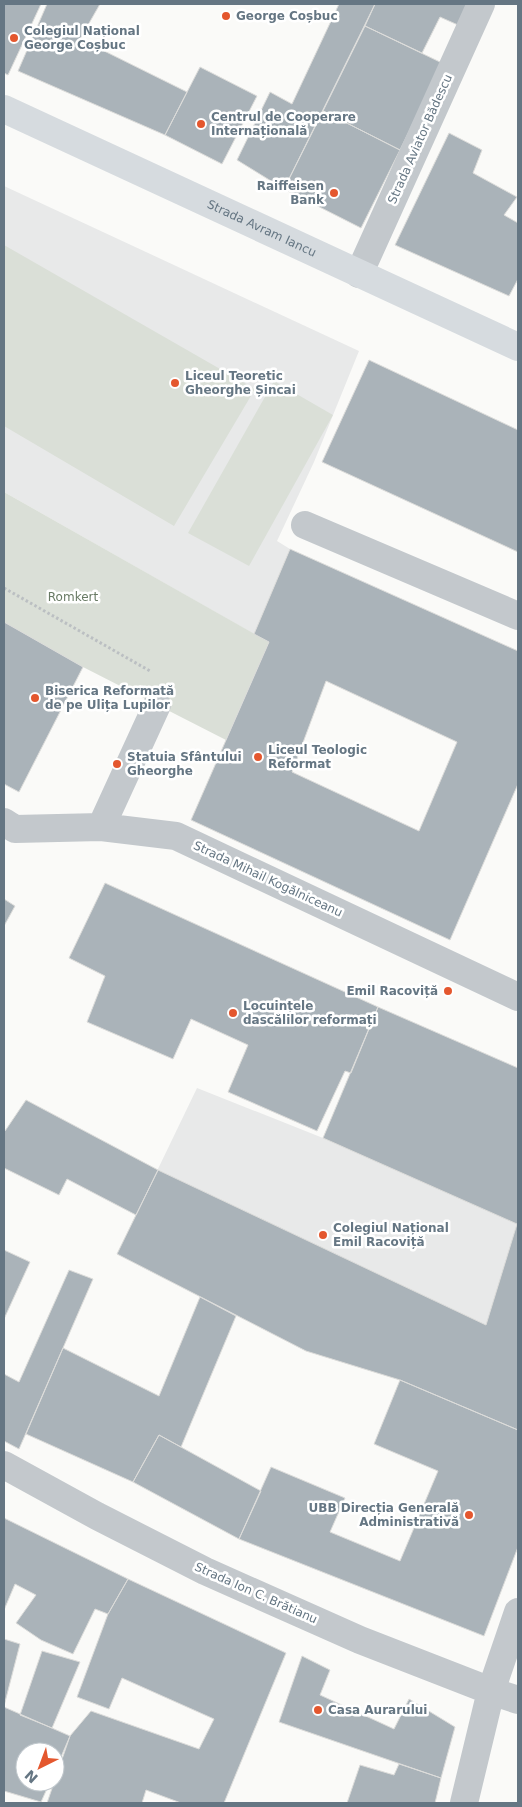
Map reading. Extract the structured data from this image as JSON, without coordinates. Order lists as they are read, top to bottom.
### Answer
{
  "streets": {
    "main road": ["Strada Avram Iancu"],
    "street": ["Strada Aviator Bădescu", "Strada Mihail Kogălniceanu", "Strada Ion C. Brătianu"]
  },
  "crossings": [
    ["Strada Aviator Bădescu", "Strada Avram Iancu"]
  ],
  "parks": ["Romkert"],
  "places": [
    "George Coșbuc",
    "Colegiul Național George Coșbuc",
    "Centrul de Cooperare Internațională",
    "Raiffeisen Bank",
    "Liceul Teoretic Gheorghe Șincai",
    "Biserica Reformată de pe Ulița Lupilor",
    "Liceul Teologic Reformat",
    "Statuia Sfântului Gheorghe",
    "Emil Racoviță",
    "Locuințele dascălilor reformați",
    "Colegiul Național Emil Racoviță",
    "UBB Direcția Generală Administrativă",
    "Casa Aurarului"
  ],
  "north": "bottom left"
}
